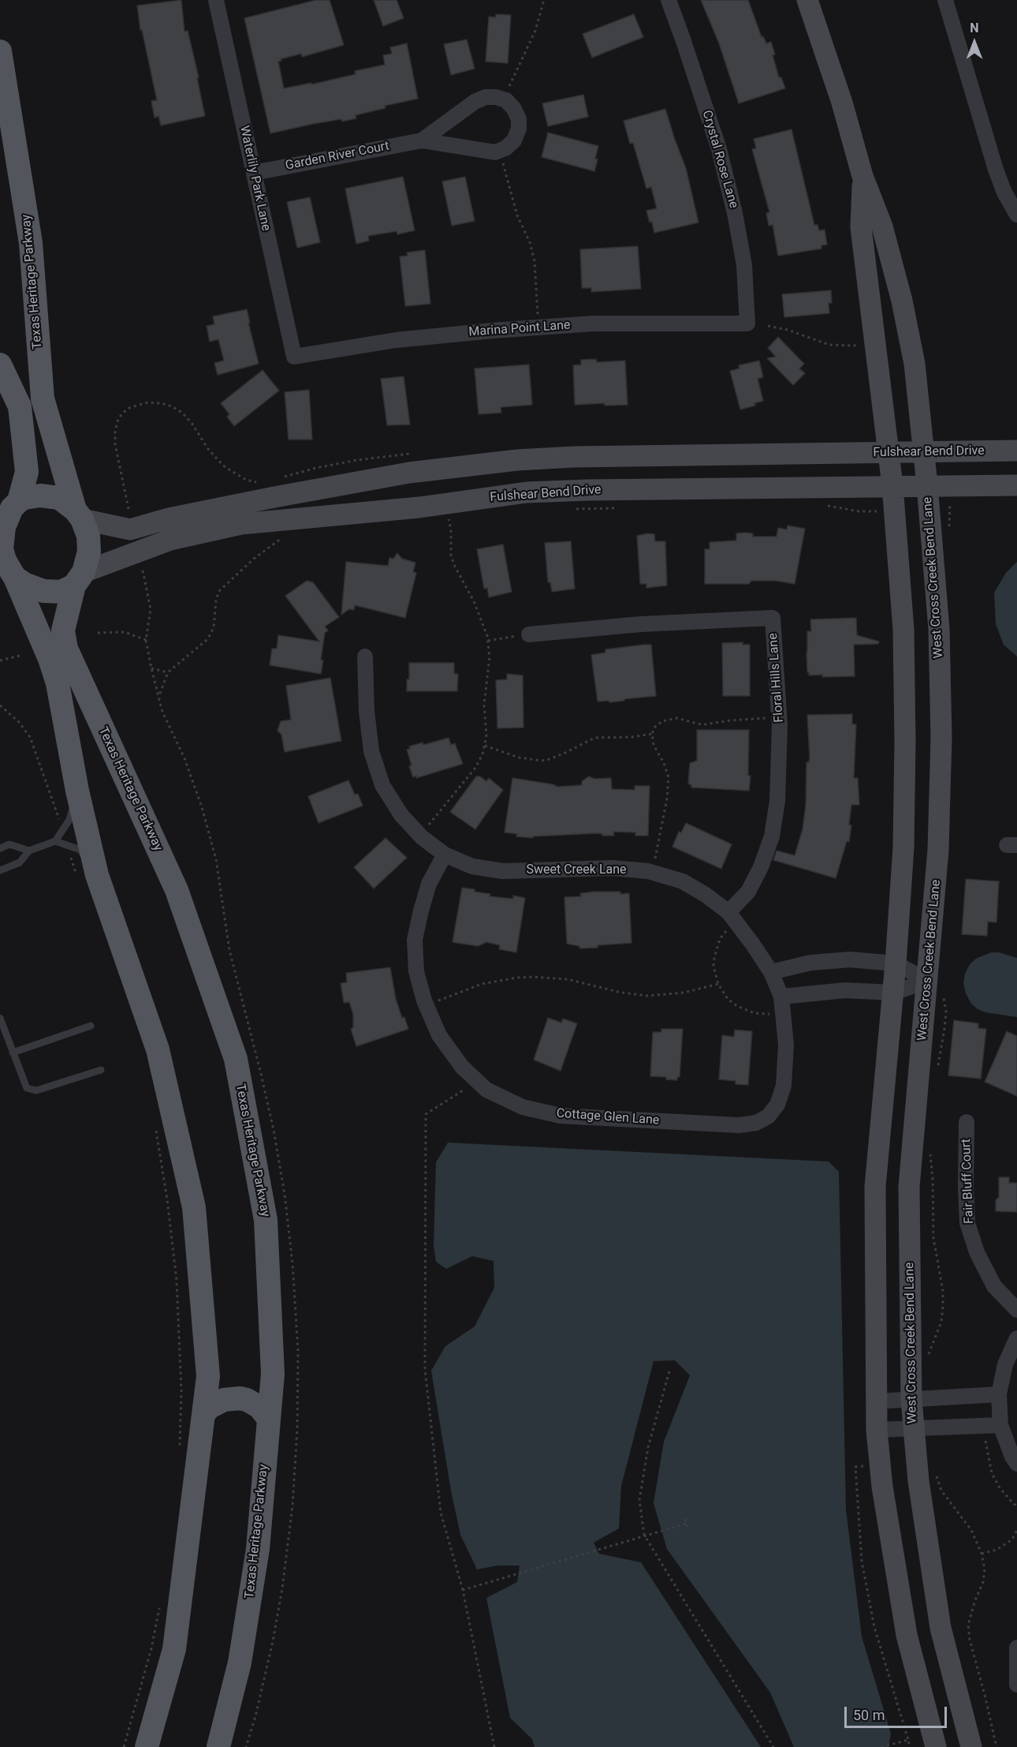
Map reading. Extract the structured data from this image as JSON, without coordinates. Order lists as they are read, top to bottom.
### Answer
{
  "streets": {
    "main road": ["Texas Heritage Parkway", "Fulshear Bend Drive", "West Cross Creek Bend Lane"],
    "street": [
      "Garden River Court",
      "Crystal Rose Lane",
      "Waterlily Park Lane",
      "Marina Point Lane",
      "Floral Hills Lane",
      "Sweet Creek Lane",
      "Cottage Glen Lane",
      "Fair Bluff Court"
    ]
  },
  "crossings": [
    ["Garden River Court", "Waterlily Park Lane"],
    ["Crystal Rose Lane", "Marina Point Lane"],
    ["Waterlily Park Lane", "Marina Point Lane"],
    ["Texas Heritage Parkway", "Fulshear Bend Drive"],
    ["Fulshear Bend Drive", "West Cross Creek Bend Lane"],
    ["Floral Hills Lane", "Sweet Creek Lane"],
    ["Sweet Creek Lane", "Cottage Glen Lane"]
  ],
  "scale_bar": "50 m",
  "north": "top"
}
